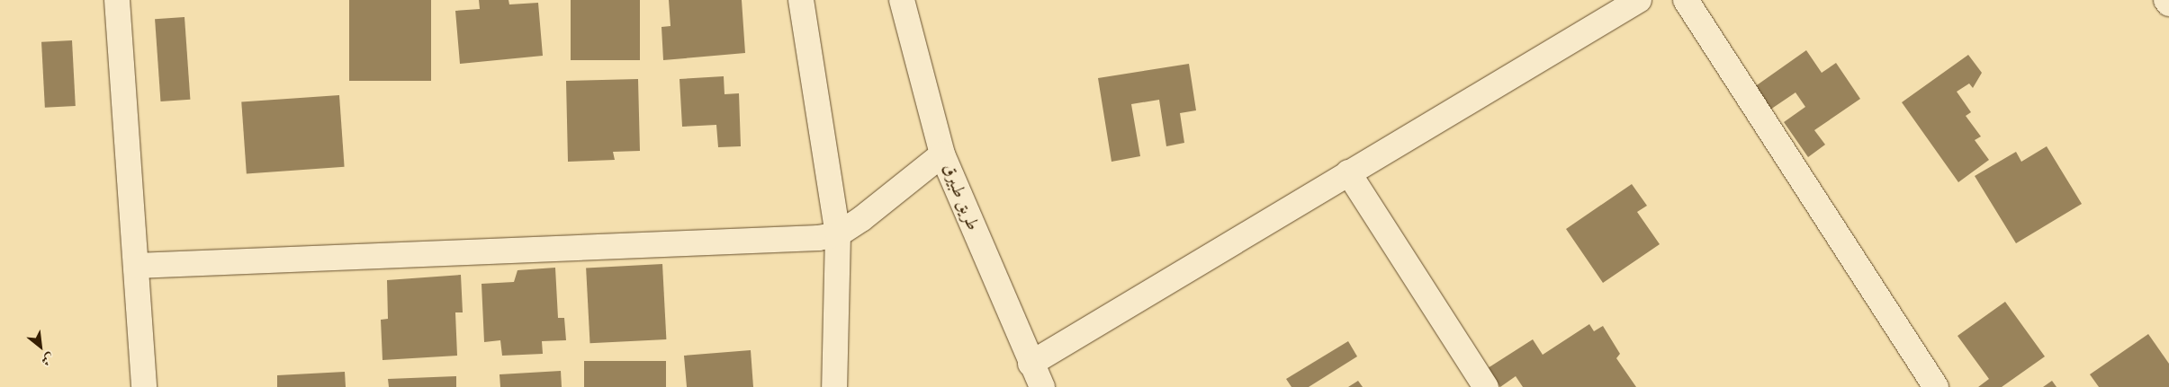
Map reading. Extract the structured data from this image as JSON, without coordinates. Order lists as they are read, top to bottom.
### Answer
{
  "streets": {
    "street": ["طريق طبيرق"]
  },
  "north": "bottom right"
}
